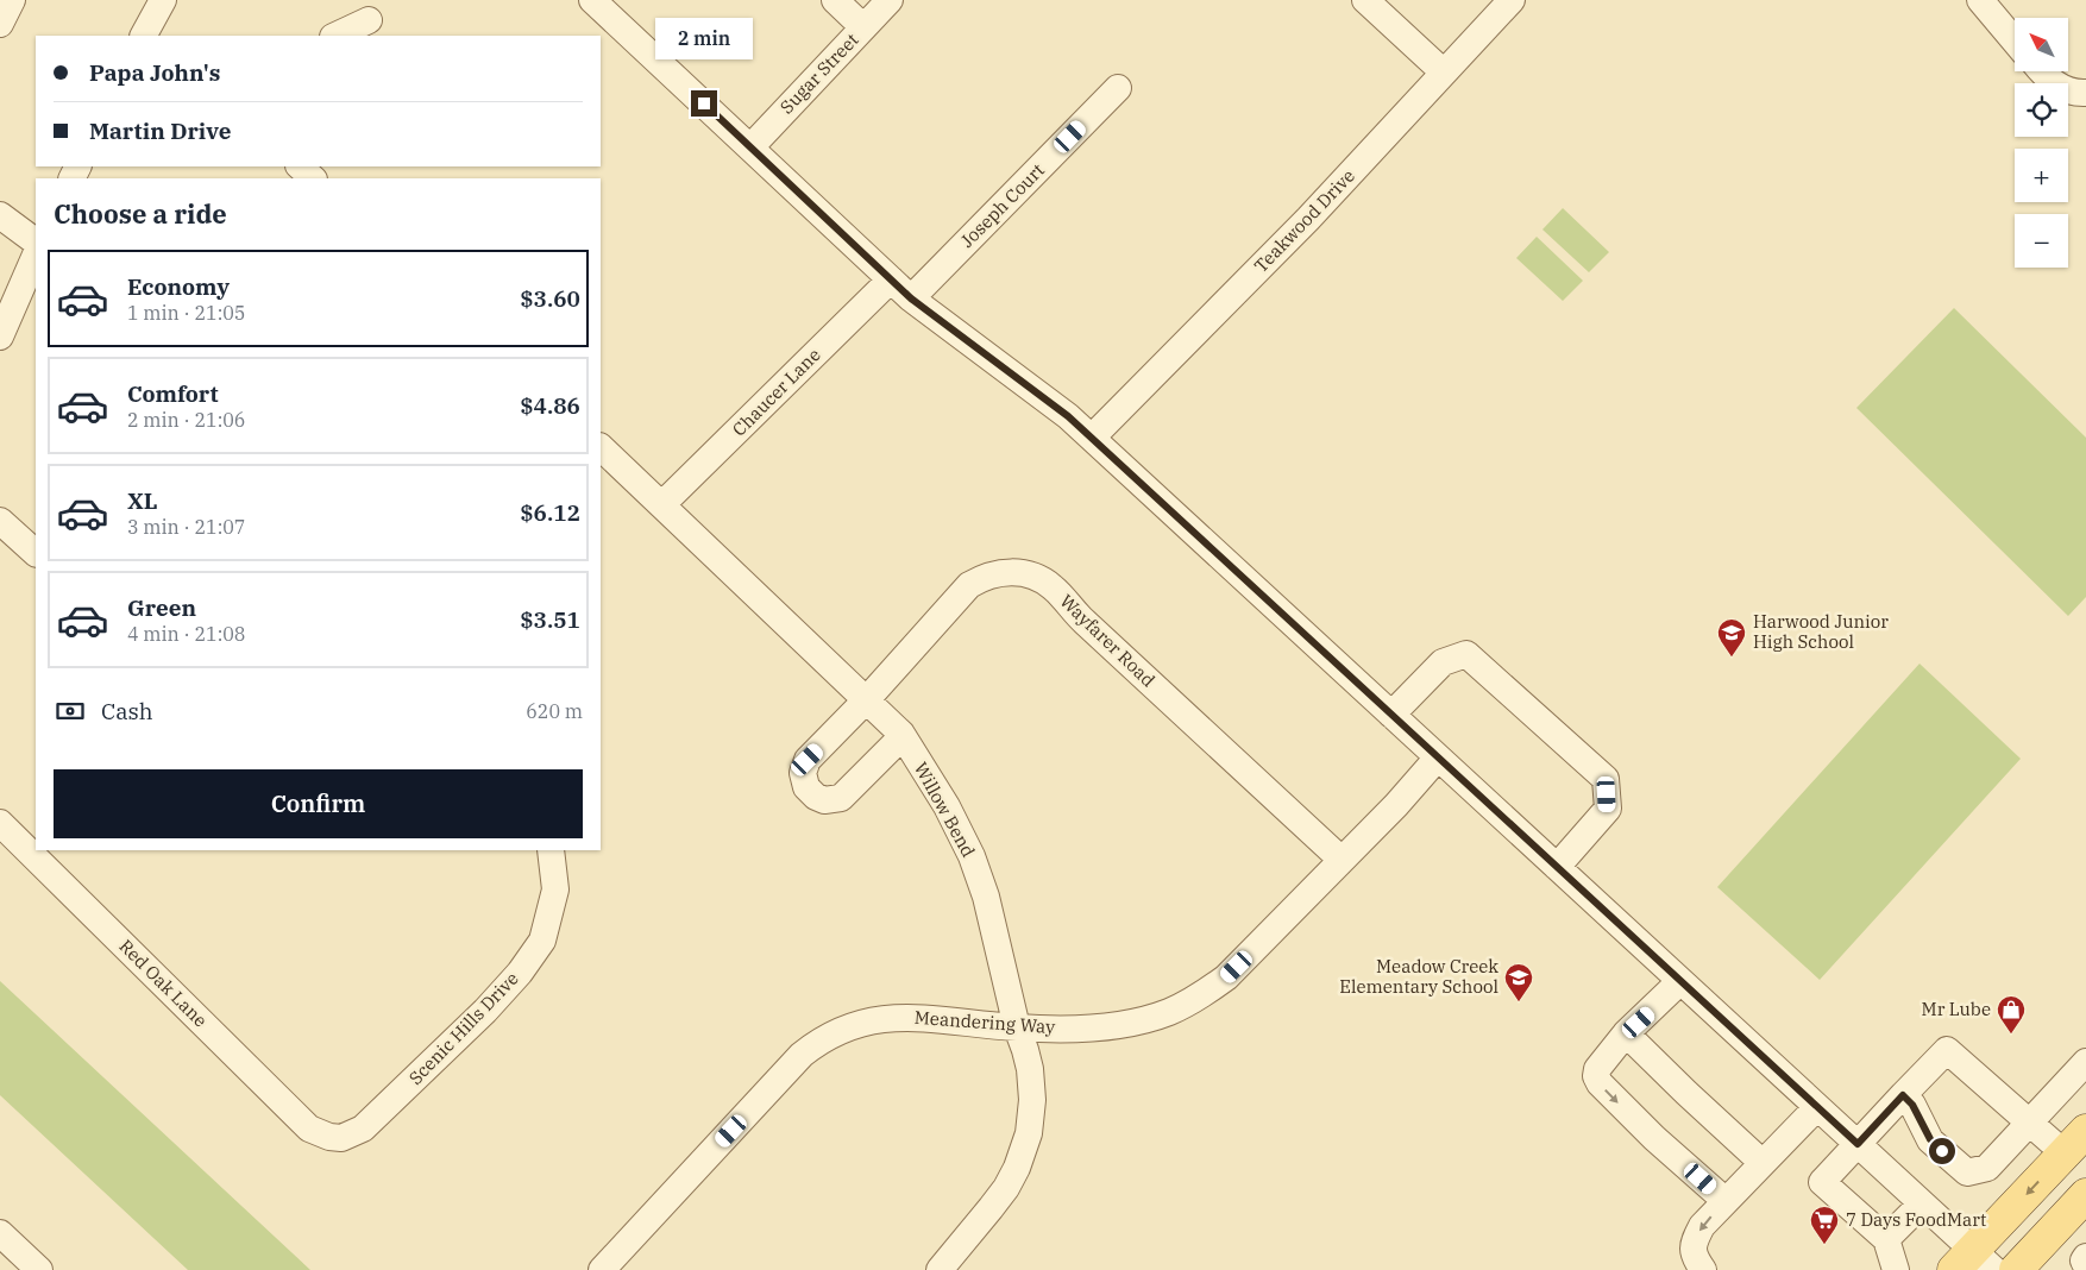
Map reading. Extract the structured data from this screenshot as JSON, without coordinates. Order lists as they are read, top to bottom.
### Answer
{
  "streets": {
    "street": [
      "Sugar Street",
      "Joseph Court",
      "Teakwood Drive",
      "Chaucer Lane",
      "Wayfarer Road",
      "Willow Bend",
      "Red Oak Lane",
      "Meandering Way",
      "Scenic Hills Drive"
    ]
  },
  "crossings": [
    ["Chaucer Lane", "Willow Bend"],
    ["Wayfarer Road", "Willow Bend"],
    ["Wayfarer Road", "Meandering Way"],
    ["Willow Bend", "Meandering Way"],
    ["Red Oak Lane", "Scenic Hills Drive"]
  ],
  "places": {
    "school or university": ["Harwood Junior High School", "Meadow Creek Elementary School"],
    "shop": ["Mr Lube"],
    "supermarket": ["7 Days FoodMart"]
  },
  "north": "top left",
  "page": {
    "map_buttons": ["+", "−"],
    "bubble": "2 min",
    "banner": ["Papa John's", "Martin Drive"],
    "heading": "Choose a ride",
    "list": [
      {
        "name": "Economy",
        "note": "1 min · 21:05",
        "value": "$3.60"
      },
      {
        "name": "Comfort",
        "note": "2 min · 21:06",
        "value": "$4.86"
      },
      {
        "name": "XL",
        "note": "3 min · 21:07",
        "value": "$6.12"
      },
      {
        "name": "Green",
        "note": "4 min · 21:08",
        "value": "$3.51"
      }
    ],
    "pay": ["Cash", "620 m"],
    "buttons": "Confirm"
  }
}
